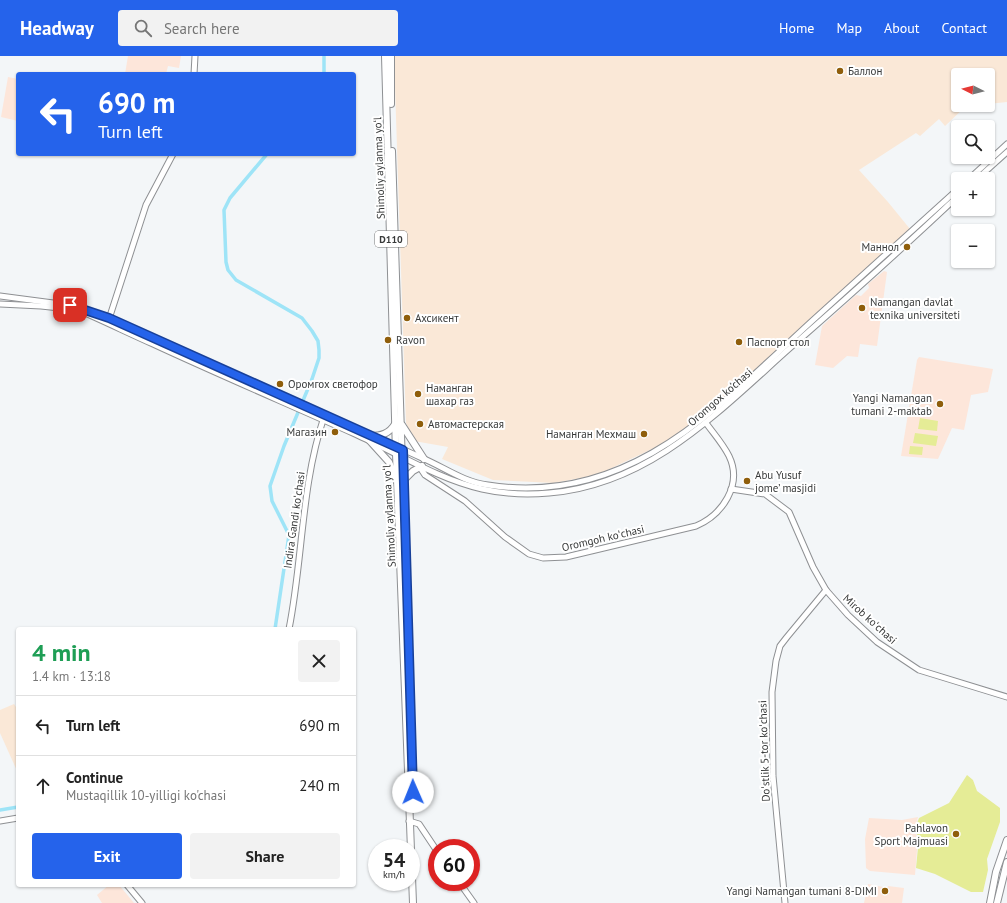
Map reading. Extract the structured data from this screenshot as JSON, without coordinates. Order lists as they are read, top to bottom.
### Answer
{
  "streets": {
    "main road": [
      "Shimoliy aylanma yoʻl",
      "D110",
      "Oromgox ko‘chasi",
      "Indira Gandi koʻchasi",
      "Oromgoh koʻchasi",
      "Mirob koʻchasi",
      "Doʻstlik 5-tor koʻchasi"
    ]
  },
  "crossings": [
    ["Oromgox ko‘chasi", "Oromgoh koʻchasi"],
    ["Oromgoh koʻchasi", "Mirob koʻchasi"],
    ["Mirob koʻchasi", "Doʻstlik 5-tor koʻchasi"]
  ],
  "places": [
    "Баллон",
    "Маннол",
    "Namangan davlat texnika universiteti",
    "Ахсикент",
    "Ravon",
    "Паспорт стол",
    "Оромгох светофор",
    "Наманган шахар газ",
    "Yangi Namangan tumani 2-maktab",
    "Автомастерская",
    "Магазин",
    "Наманган Мехмаш",
    "Abu Yusuf jome’ masjidi",
    "Pahlavon Sport Majmuasi",
    "Yangi Namangan tumani 8-DIMI"
  ],
  "north": "left",
  "page": {
    "header": "Headway",
    "search": "Search here",
    "nav": [
      "Home",
      "Map",
      "About",
      "Contact"
    ],
    "map_buttons": ["+", "−"],
    "turn": ["690 m", "Turn left"],
    "heading": ["4 min", "1.4 km · 13:18"],
    "list": [
      {
        "name": "Turn left",
        "value": "690 m"
      },
      {
        "name": "Continue",
        "note": "Mustaqillik 10-yilligi ko'chasi",
        "value": "240 m"
      }
    ],
    "buttons": ["Exit", "Share"],
    "speed": "54 km/h",
    "limit": "60"
  }
}
